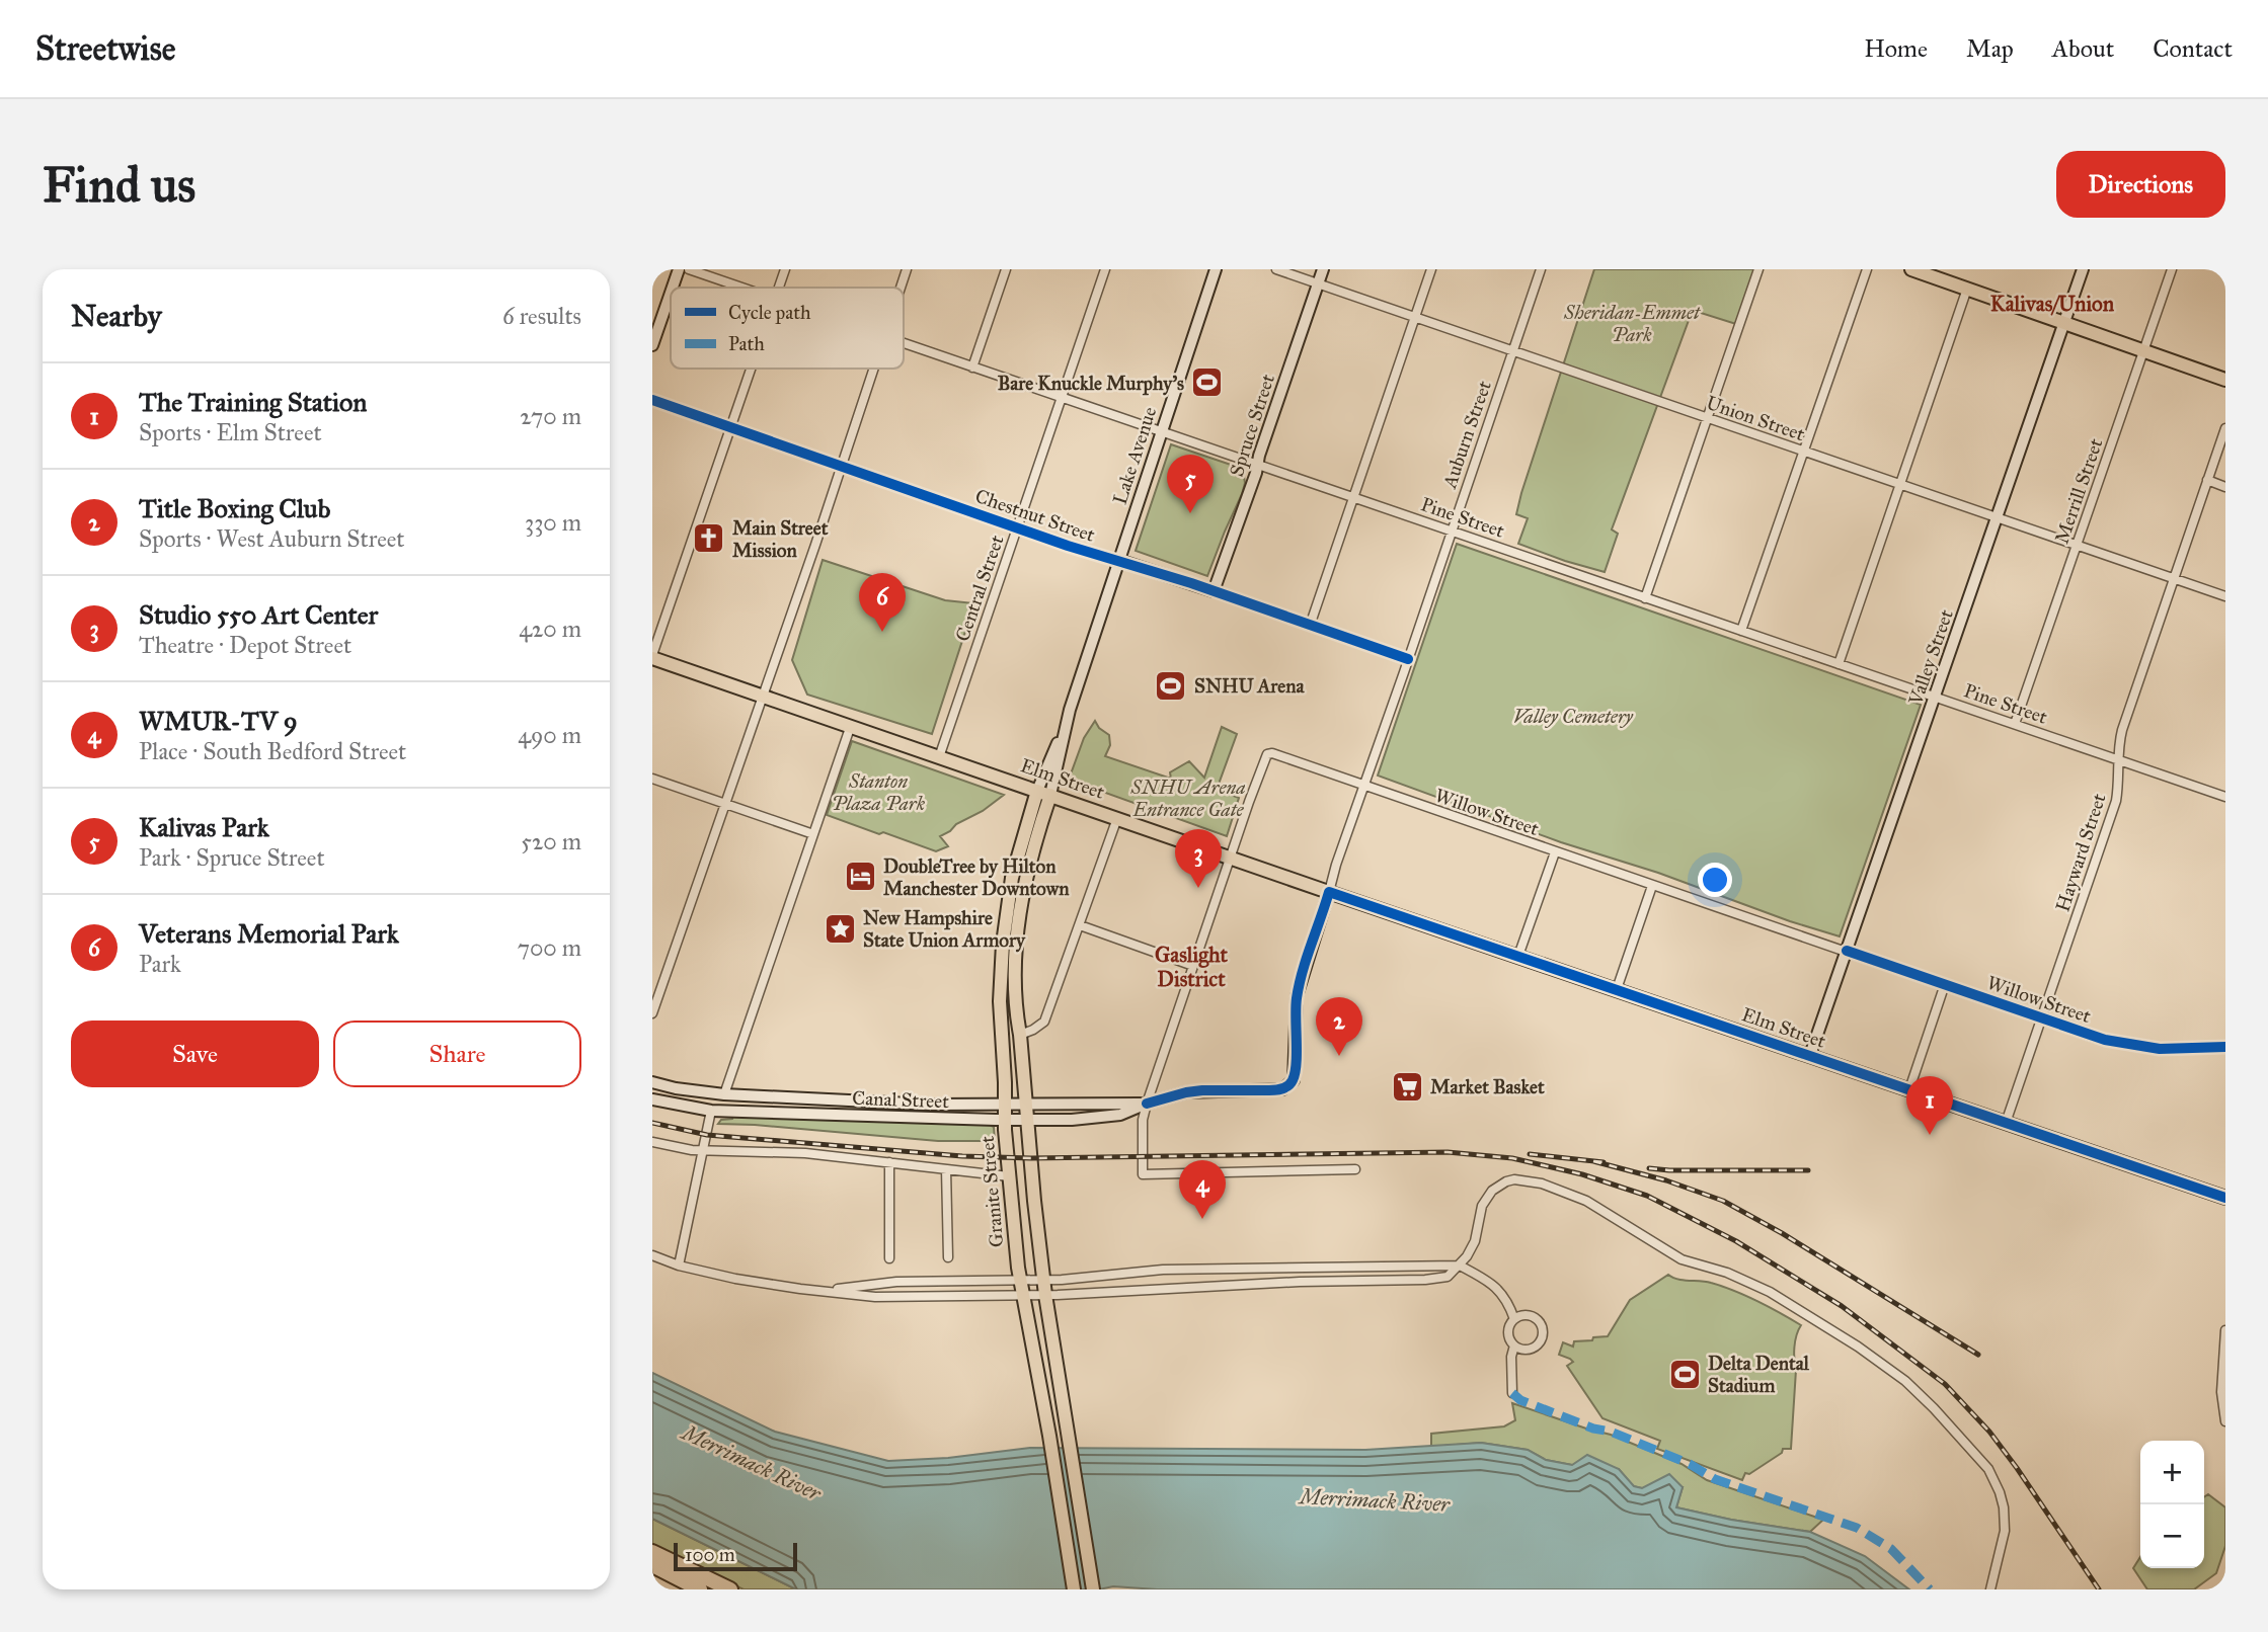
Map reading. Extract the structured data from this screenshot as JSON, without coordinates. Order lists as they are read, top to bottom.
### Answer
{
  "streets": {
    "main road": ["Elm Street", "Granite Street"],
    "street": [
      "Union Street",
      "Spruce Street",
      "Auburn Street",
      "Lake Avenue",
      "Merrill Street",
      "Chestnut Street",
      "Pine Street",
      "Central Street",
      "Valley Street",
      "Willow Street",
      "Hayward Street",
      "Canal Street"
    ]
  },
  "crossings": [
    ["Union Street", "Spruce Street"],
    ["Union Street", "Auburn Street"],
    ["Union Street", "Merrill Street"],
    ["Union Street", "Valley Street"],
    ["Union Street", "Hayward Street"],
    ["Spruce Street", "Chestnut Street"],
    ["Spruce Street", "Pine Street"],
    ["Auburn Street", "Chestnut Street"],
    ["Auburn Street", "Pine Street"],
    ["Auburn Street", "Elm Street"],
    ["Auburn Street", "Willow Street"],
    ["Auburn Street", "Canal Street"],
    ["Lake Avenue", "Chestnut Street"],
    ["Lake Avenue", "Pine Street"],
    ["Lake Avenue", "Elm Street"],
    ["Lake Avenue", "Granite Street"],
    ["Merrill Street", "Pine Street"],
    ["Chestnut Street", "Central Street"],
    ["Pine Street", "Central Street"],
    ["Pine Street", "Valley Street"],
    ["Pine Street", "Hayward Street"],
    ["Central Street", "Elm Street"],
    ["Valley Street", "Elm Street"],
    ["Valley Street", "Willow Street"],
    ["Elm Street", "Willow Street"],
    ["Elm Street", "Hayward Street"],
    ["Elm Street", "Canal Street"],
    ["Elm Street", "Granite Street"],
    ["Willow Street", "Hayward Street"],
    ["Canal Street", "Granite Street"]
  ],
  "districts": ["Kalivas/Union", "Gaslight District"],
  "water": ["Merrimack River"],
  "parks": [
    "Sheridan-Emmet Park",
    "Valley Cemetery",
    "Stanton Plaza Park",
    "SNHU Arena Entrance Gate"
  ],
  "places": {
    "sports": ["Bare Knuckle Murphy's", "SNHU Arena", "Delta Dental Stadium"],
    "church": ["Main Street Mission"],
    "hotel": ["DoubleTree by Hilton Manchester Downtown"],
    "place": ["New Hampshire State Union Armory"],
    "supermarket": ["Market Basket"]
  },
  "legend": ["Cycle path", "Path"],
  "scale_bar": "100 m",
  "page": {
    "header": "Streetwise",
    "nav": [
      "Home",
      "Map",
      "About",
      "Contact"
    ],
    "buttons": [
      "Directions",
      ["Save", "Share"]
    ],
    "title": "Find us",
    "heading": ["Nearby", "6 results"],
    "list": [
      {
        "mark": "1",
        "name": "The Training Station",
        "note": "Sports · Elm Street",
        "value": "270 m"
      },
      {
        "mark": "2",
        "name": "Title Boxing Club",
        "note": "Sports · West Auburn Street",
        "value": "330 m"
      },
      {
        "mark": "3",
        "name": "Studio 550 Art Center",
        "note": "Theatre · Depot Street",
        "value": "420 m"
      },
      {
        "mark": "4",
        "name": "WMUR-TV 9",
        "note": "Place · South Bedford Street",
        "value": "490 m"
      },
      {
        "mark": "5",
        "name": "Kalivas Park",
        "note": "Park · Spruce Street",
        "value": "520 m"
      },
      {
        "mark": "6",
        "name": "Veterans Memorial Park",
        "note": "Park",
        "value": "700 m"
      }
    ],
    "pins": [
      "5",
      "6",
      "3",
      "2",
      "1",
      "4"
    ],
    "map_buttons": ["+", "−"],
    "scale": "100 m"
  }
}
